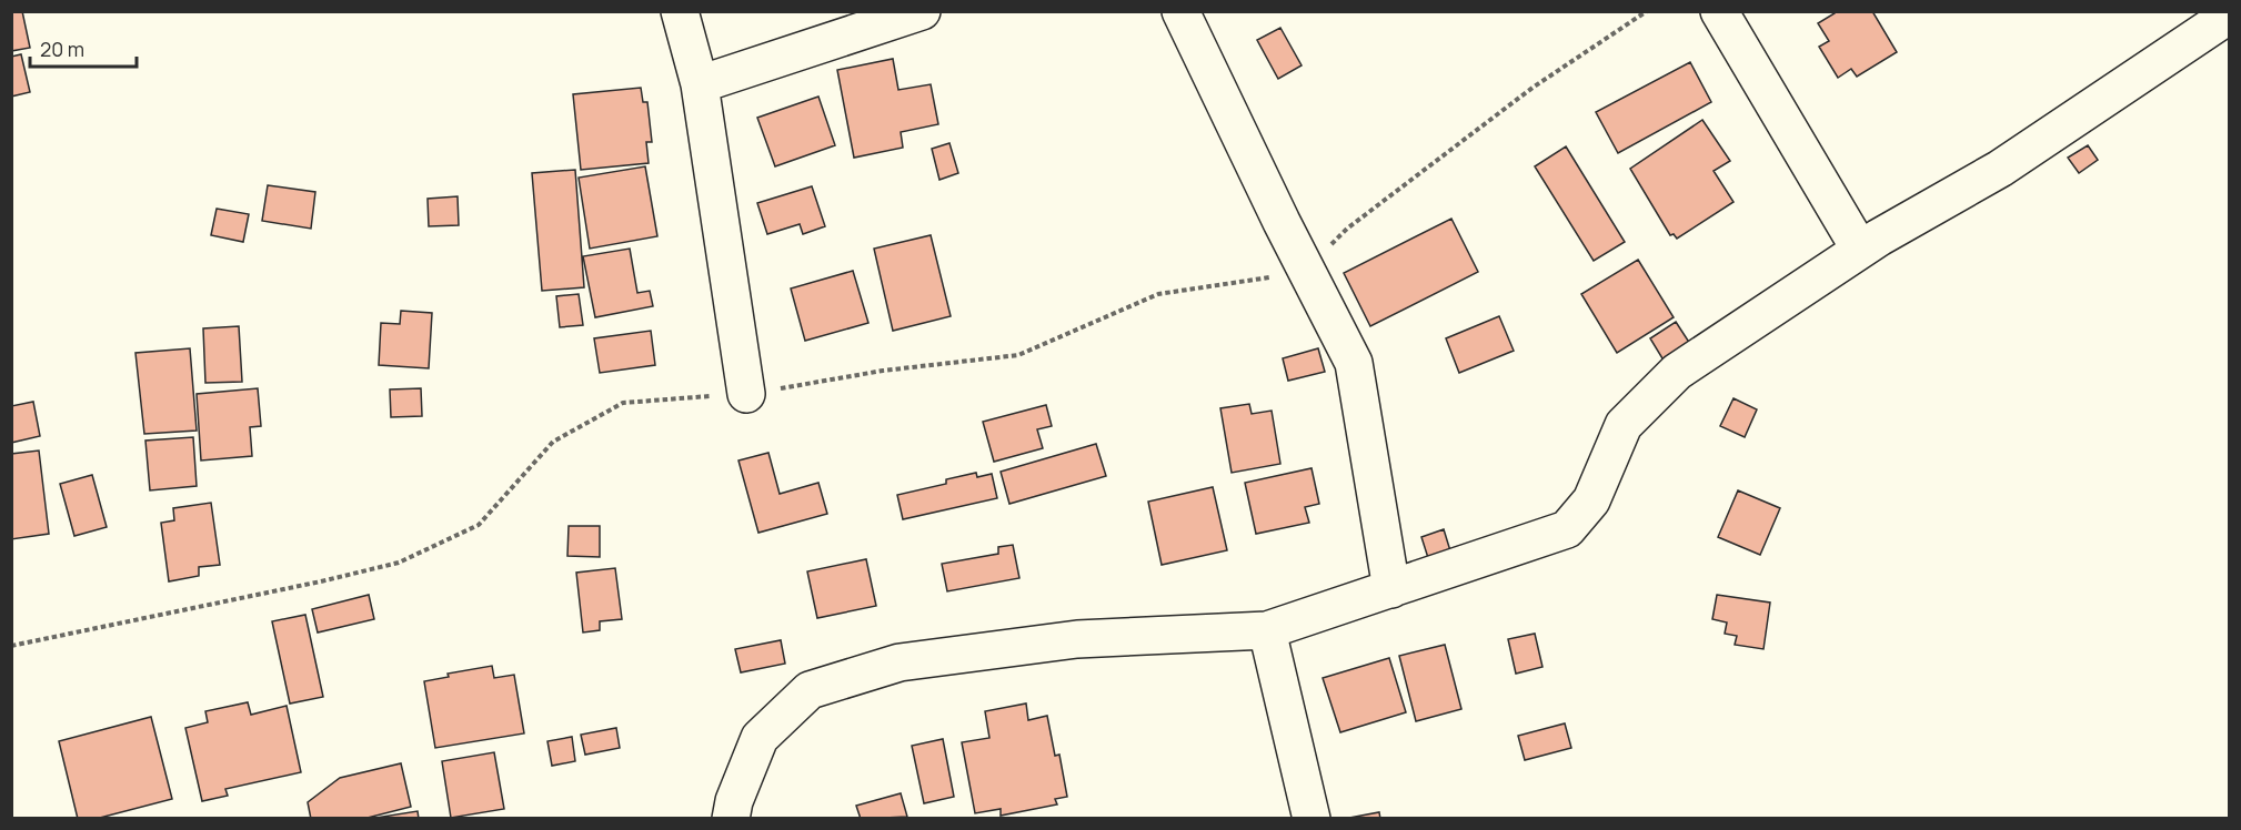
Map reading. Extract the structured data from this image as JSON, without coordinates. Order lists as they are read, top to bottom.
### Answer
{
  "scale_bar": "20 m"
}
